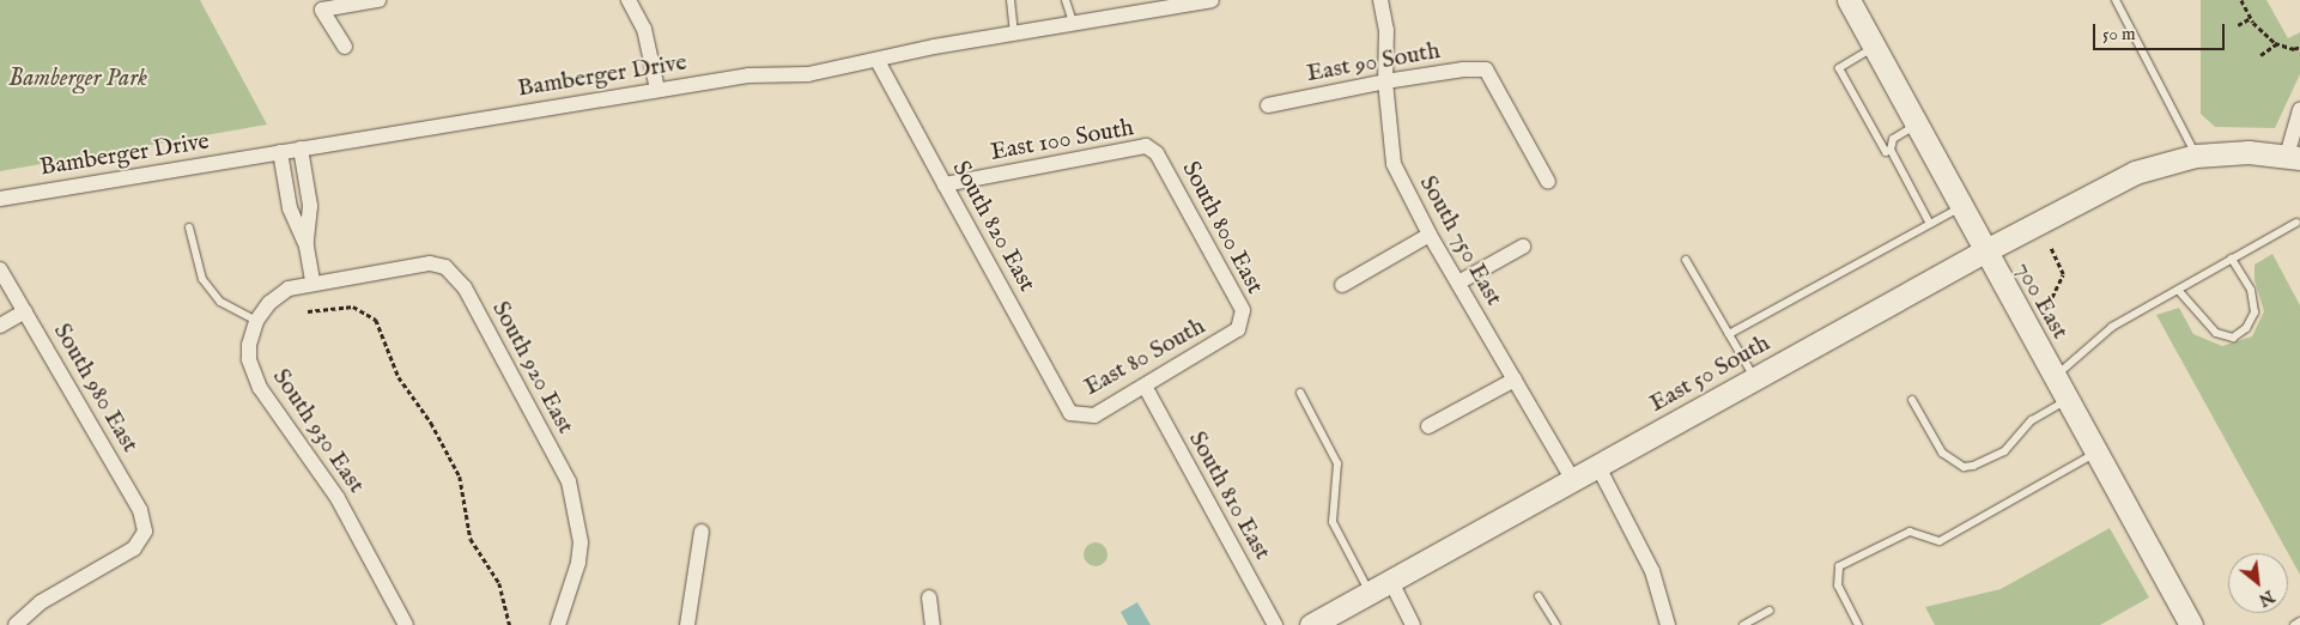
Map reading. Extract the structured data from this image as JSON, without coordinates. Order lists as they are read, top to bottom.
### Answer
{
  "streets": {
    "main road": ["700 East", "East 50 South"],
    "street": [
      "East 90 South",
      "Bamberger Drive",
      "East 100 South",
      "South 820 East",
      "South 800 East",
      "South 750 East",
      "East 80 South",
      "South 920 East",
      "South 980 East",
      "South 930 East",
      "South 810 East"
    ]
  },
  "crossings": [
    ["East 90 South", "South 750 East"],
    ["Bamberger Drive", "South 820 East"],
    ["East 100 South", "South 820 East"],
    ["East 100 South", "South 800 East"],
    ["South 820 East", "East 80 South"],
    ["South 800 East", "East 80 South"],
    ["South 750 East", "East 50 South"],
    ["700 East", "East 50 South"],
    ["East 80 South", "South 810 East"],
    ["South 920 East", "South 930 East"]
  ],
  "parks": ["Bamberger Park"],
  "scale_bar": "50 m",
  "north": "bottom right"
}
